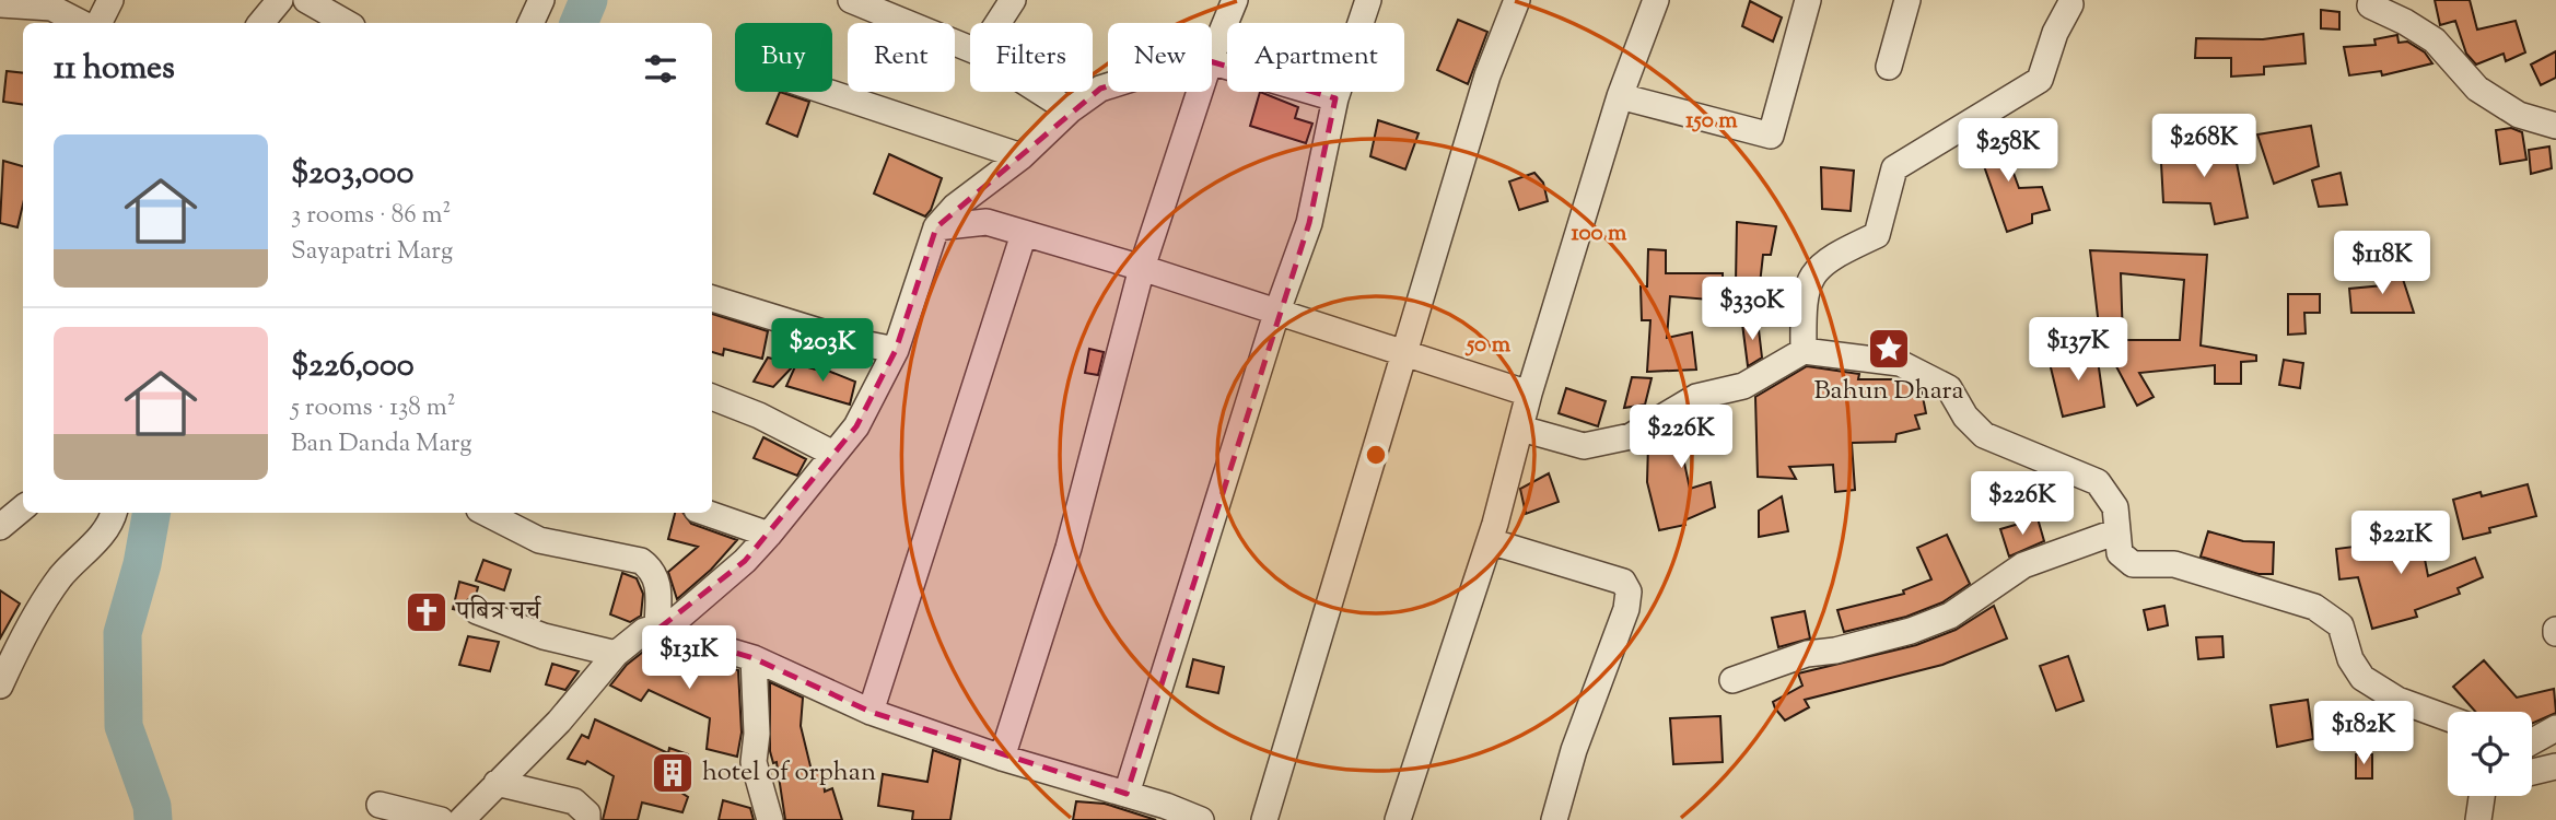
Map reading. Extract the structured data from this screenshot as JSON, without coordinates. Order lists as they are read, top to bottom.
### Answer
{
  "places": {
    "place": ["Bahun Dhara"],
    "church": ["पबित्र चर्च"],
    "building": ["hotel of orphan"]
  },
  "page": {
    "chip": [
      "Buy",
      "Rent",
      "Filters",
      "New",
      "Apartment"
    ],
    "heading": "11 homes",
    "price": [
      "$268K",
      "$258K",
      "$118K",
      "$330K",
      "$137K",
      "$203K",
      "$226K",
      "$226K",
      "$221K",
      "$131K",
      "$182K"
    ],
    "list": [
      {
        "name": "$203,000",
        "note": "3 rooms · 86 m² · Sayapatri Marg"
      },
      {
        "name": "$226,000",
        "note": "5 rooms · 138 m² · Ban Danda Marg"
      }
    ]
  },
  "rings": ["150 m", "100 m", "50 m"]
}
